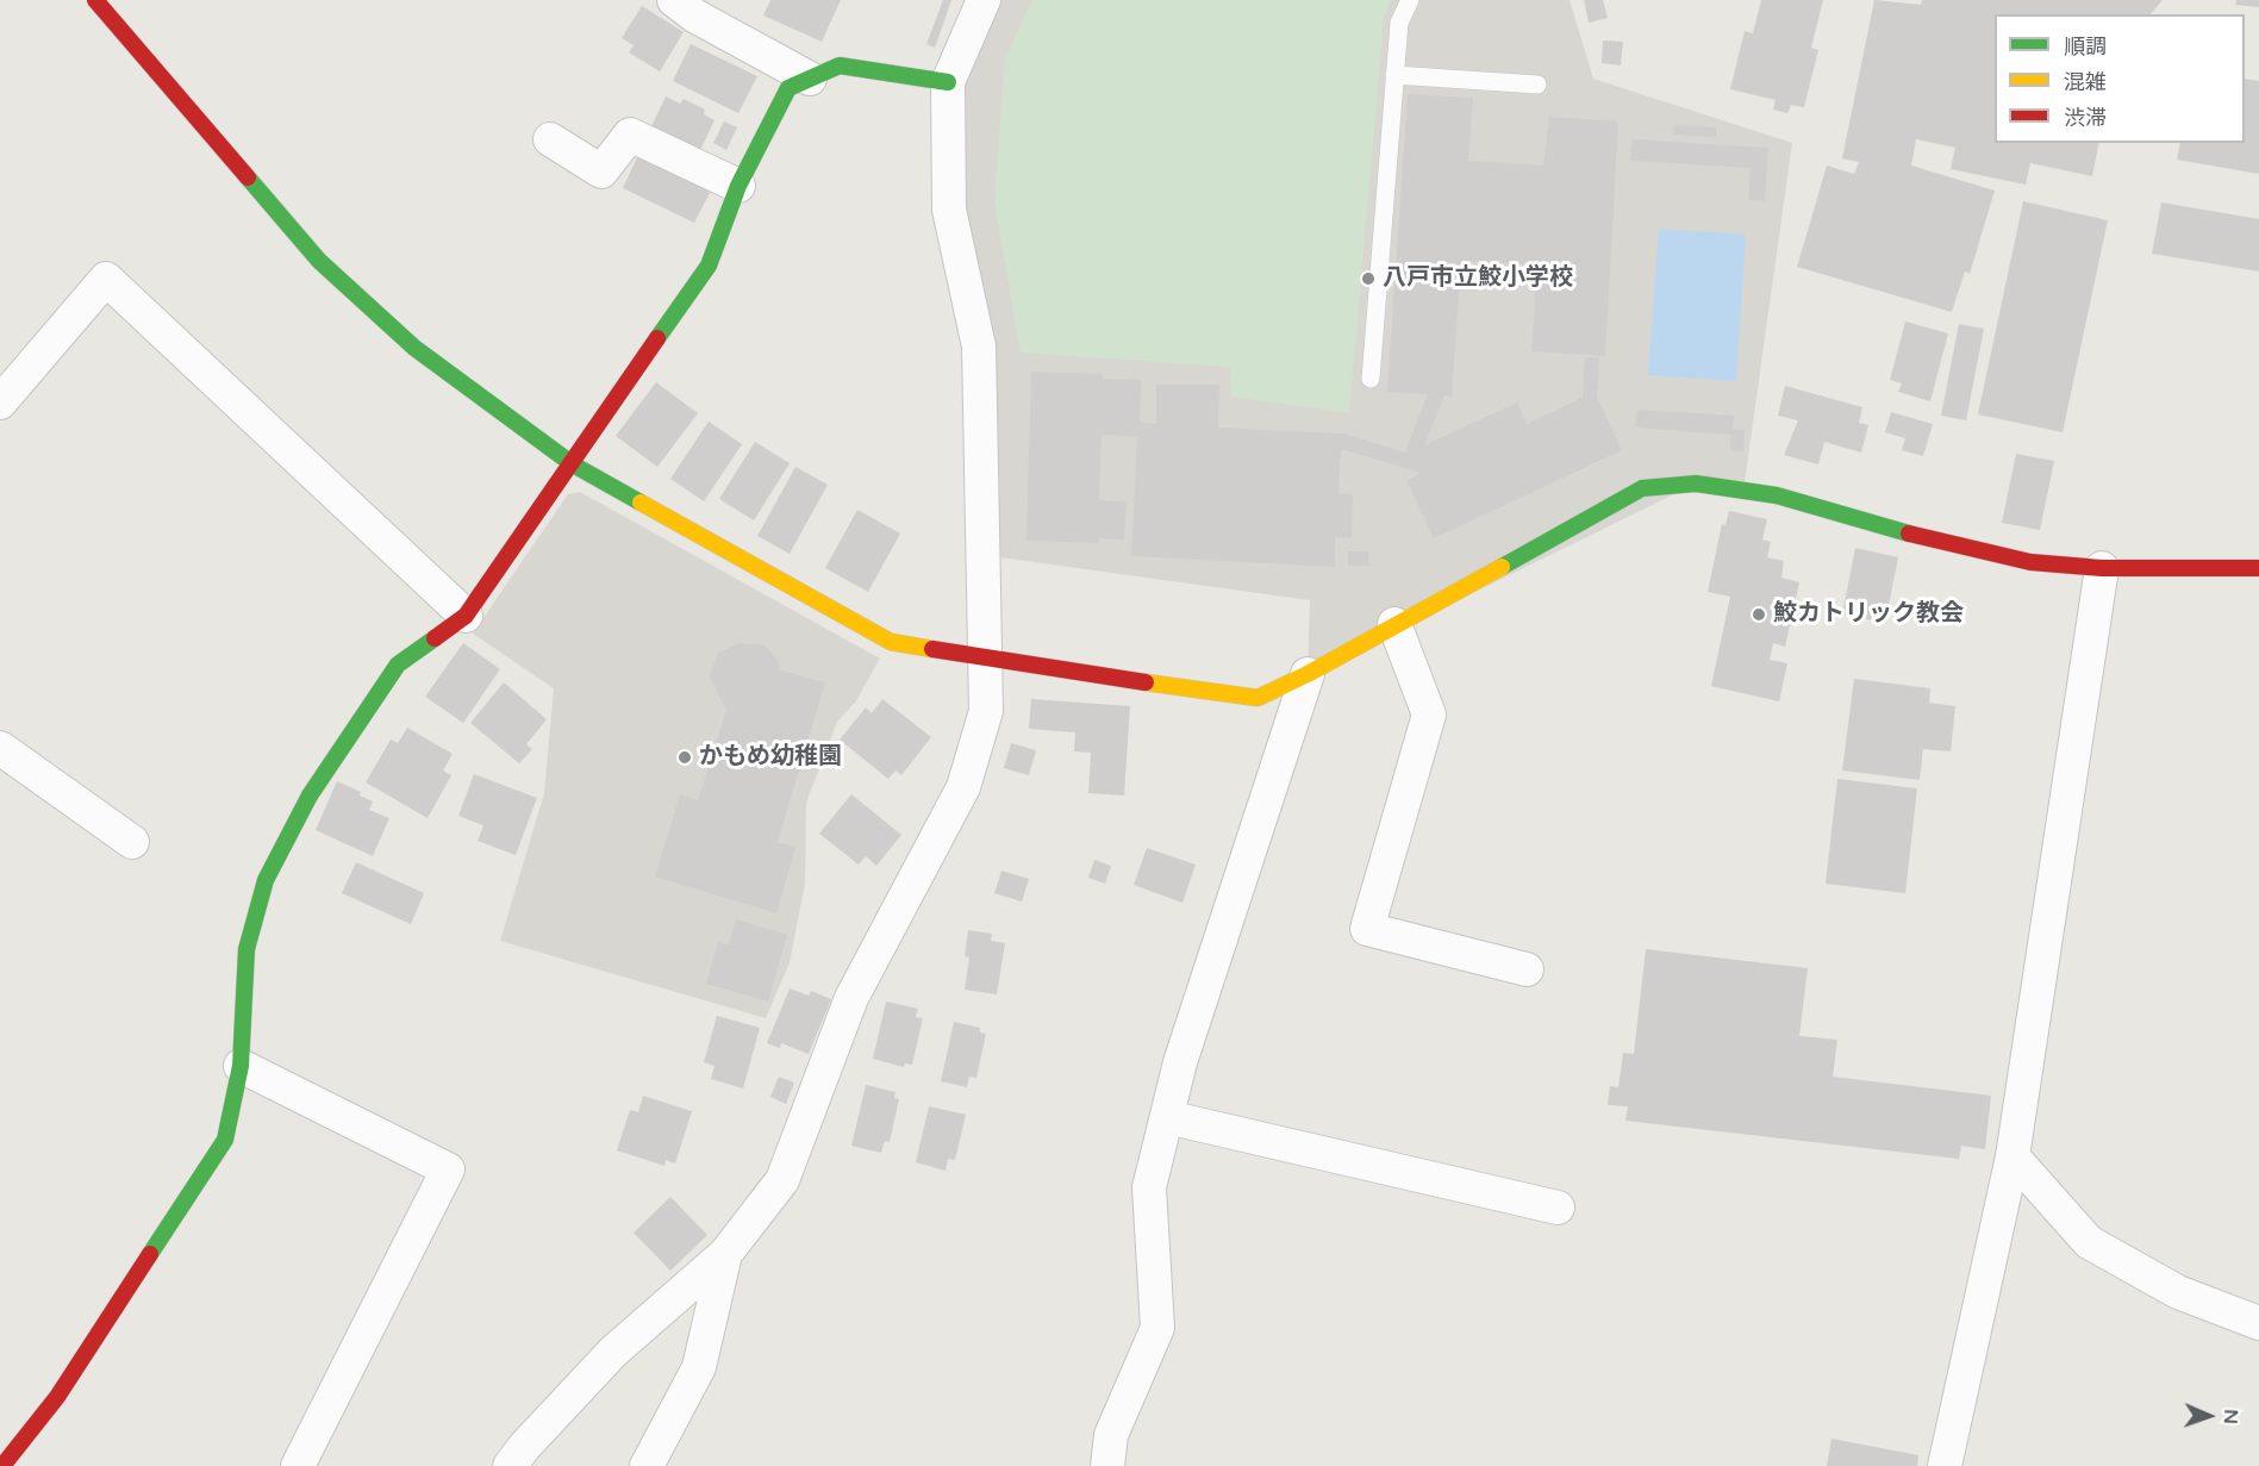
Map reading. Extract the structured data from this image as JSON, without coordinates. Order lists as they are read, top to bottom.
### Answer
{
  "places": ["八戸市立鮫小学校", "鮫カトリック教会", "かもめ幼稚園"],
  "legend": ["順調", "混雑", "渋滞"],
  "north": "right"
}
